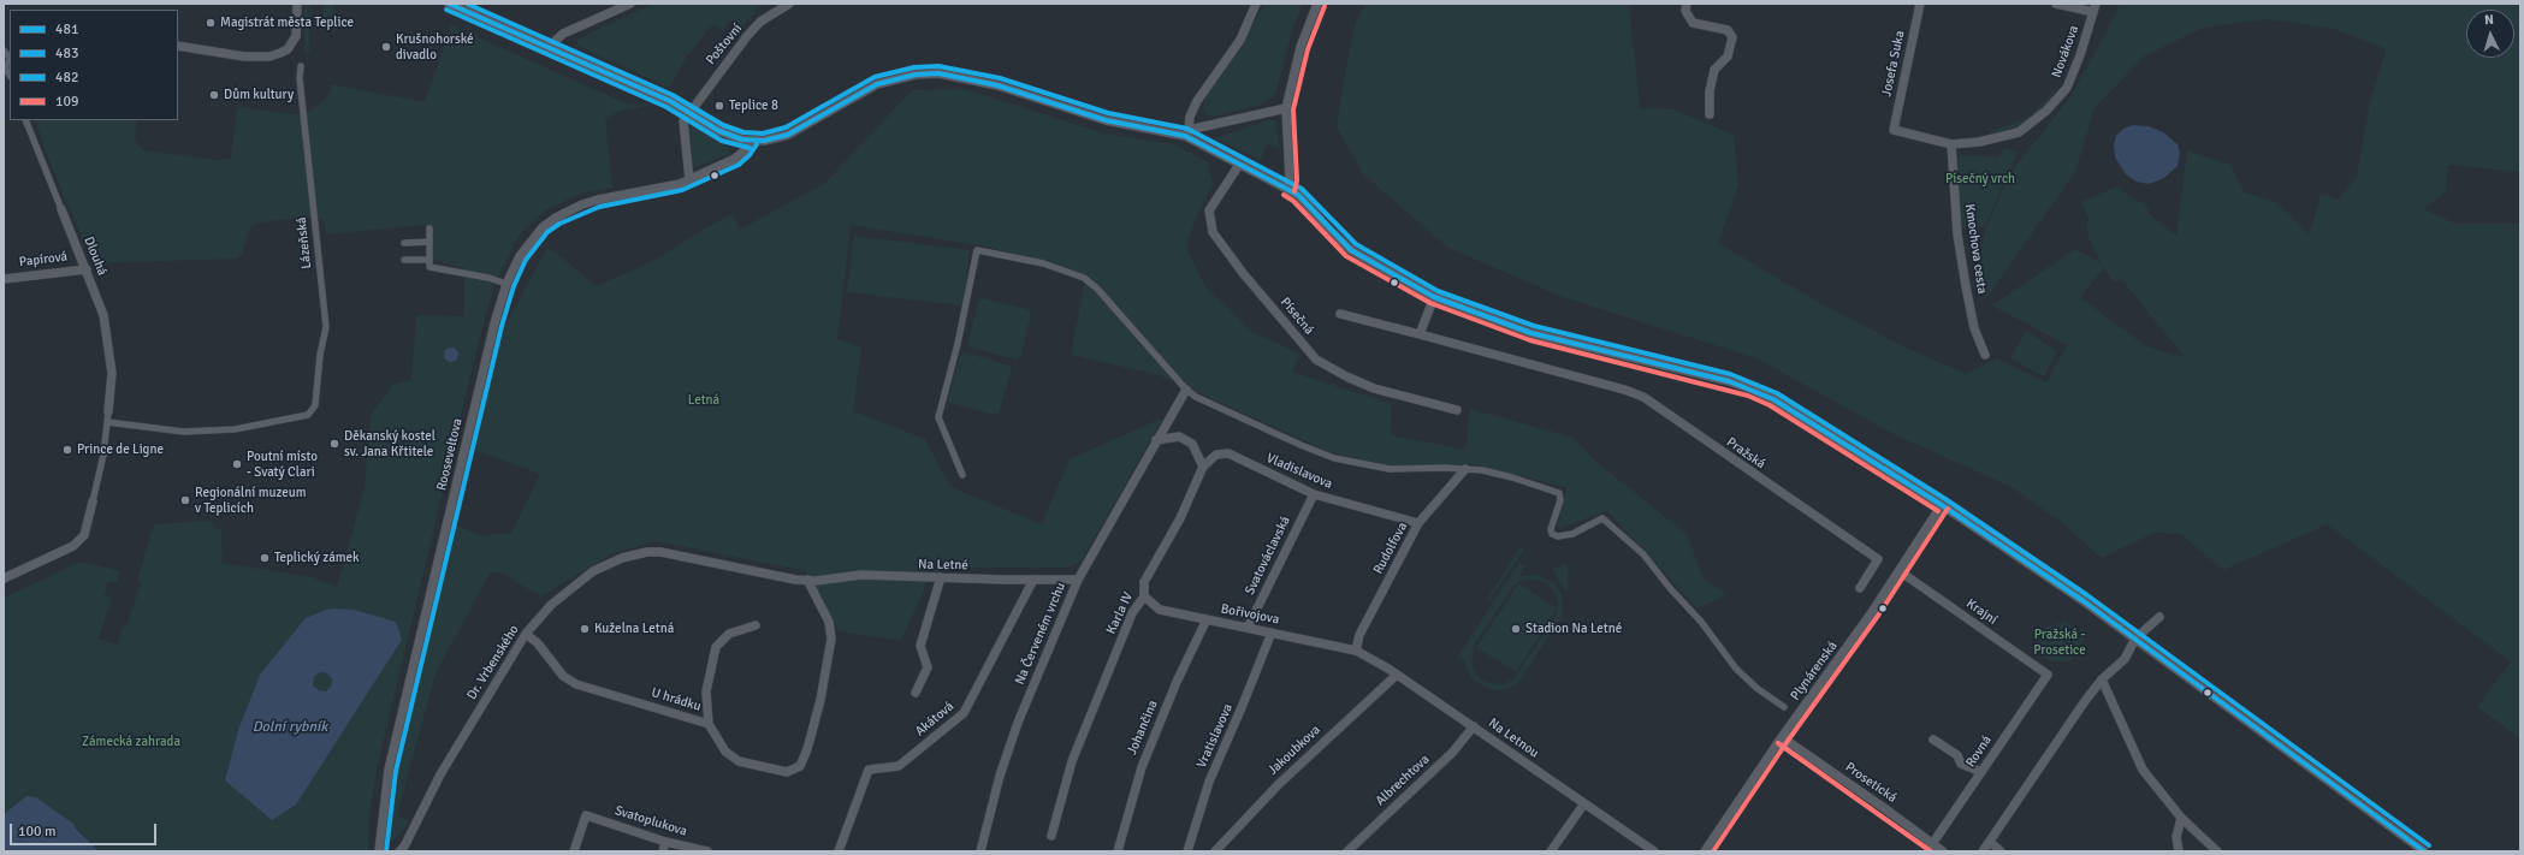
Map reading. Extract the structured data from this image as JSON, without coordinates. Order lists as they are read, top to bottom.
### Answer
{
  "streets": {
    "street": [
      "Poštovní",
      "Novákova",
      "Josefa Suka",
      "Lázeňská",
      "Kmochova cesta",
      "Dlouhá",
      "Papírová",
      "Písečná",
      "Pražská",
      "Rooseveltova",
      "Vladislavova",
      "Rudolfova",
      "Svatováclavská",
      "Na Letné",
      "Krajní",
      "Karla IV",
      "Bořivojova",
      "Na Červeném vrchu",
      "Dr. Vrbenského",
      "Plynárenská",
      "U hrádku",
      "Akátová",
      "Johančina",
      "Vratislavova",
      "Na Letnou",
      "Jakoubkova",
      "Rovná",
      "Albrechtova",
      "Prosetická",
      "Svatoplukova"
    ]
  },
  "crossings": [
    ["Novákova", "Josefa Suka"],
    ["Novákova", "Kmochova cesta"],
    ["Dlouhá", "Papírová"],
    ["Vladislavova", "Rudolfova"],
    ["Vladislavova", "Svatováclavská"],
    ["Vladislavova", "Karla IV"],
    ["Rudolfova", "Bořivojova"],
    ["Rudolfova", "Na Letnou"],
    ["Svatováclavská", "Bořivojova"],
    ["Na Letné", "Na Červeném vrchu"],
    ["Na Letné", "Dr. Vrbenského"],
    ["Na Letné", "U hrádku"],
    ["Na Letné", "Akátová"],
    ["Krajní", "Plynárenská"],
    ["Krajní", "Rovná"],
    ["Karla IV", "Bořivojova"],
    ["Bořivojova", "Johančina"],
    ["Bořivojova", "Vratislavova"],
    ["Bořivojova", "Na Letnou"],
    ["Dr. Vrbenského", "U hrádku"],
    ["Plynárenská", "Prosetická"],
    ["Na Letnou", "Jakoubkova"],
    ["Na Letnou", "Albrechtova"],
    ["Rovná", "Prosetická"]
  ],
  "water": ["Dolní rybník"],
  "parks": [
    "Písečný vrch",
    "Letná",
    "Pražská - Prosetice",
    "Zámecká zahrada"
  ],
  "places": [
    "Magistrát města Teplice",
    "Krušnohorské divadlo",
    "Dům kultury",
    "Teplice 8",
    "Děkanský kostel sv. Jana Křtitele",
    "Prince de Ligne",
    "Poutní místo - Svatý Clari",
    "Regionální muzeum v Teplicích",
    "Teplický zámek",
    "Kuželna Letná",
    "Stadion Na Letné"
  ],
  "lines": [
    "transit line 481",
    "transit line 482",
    "transit line 109",
    "transit line 483"
  ],
  "legend": [
    "481",
    "483",
    "482",
    "109"
  ],
  "scale_bar": "100 m",
  "north": "top"
}
